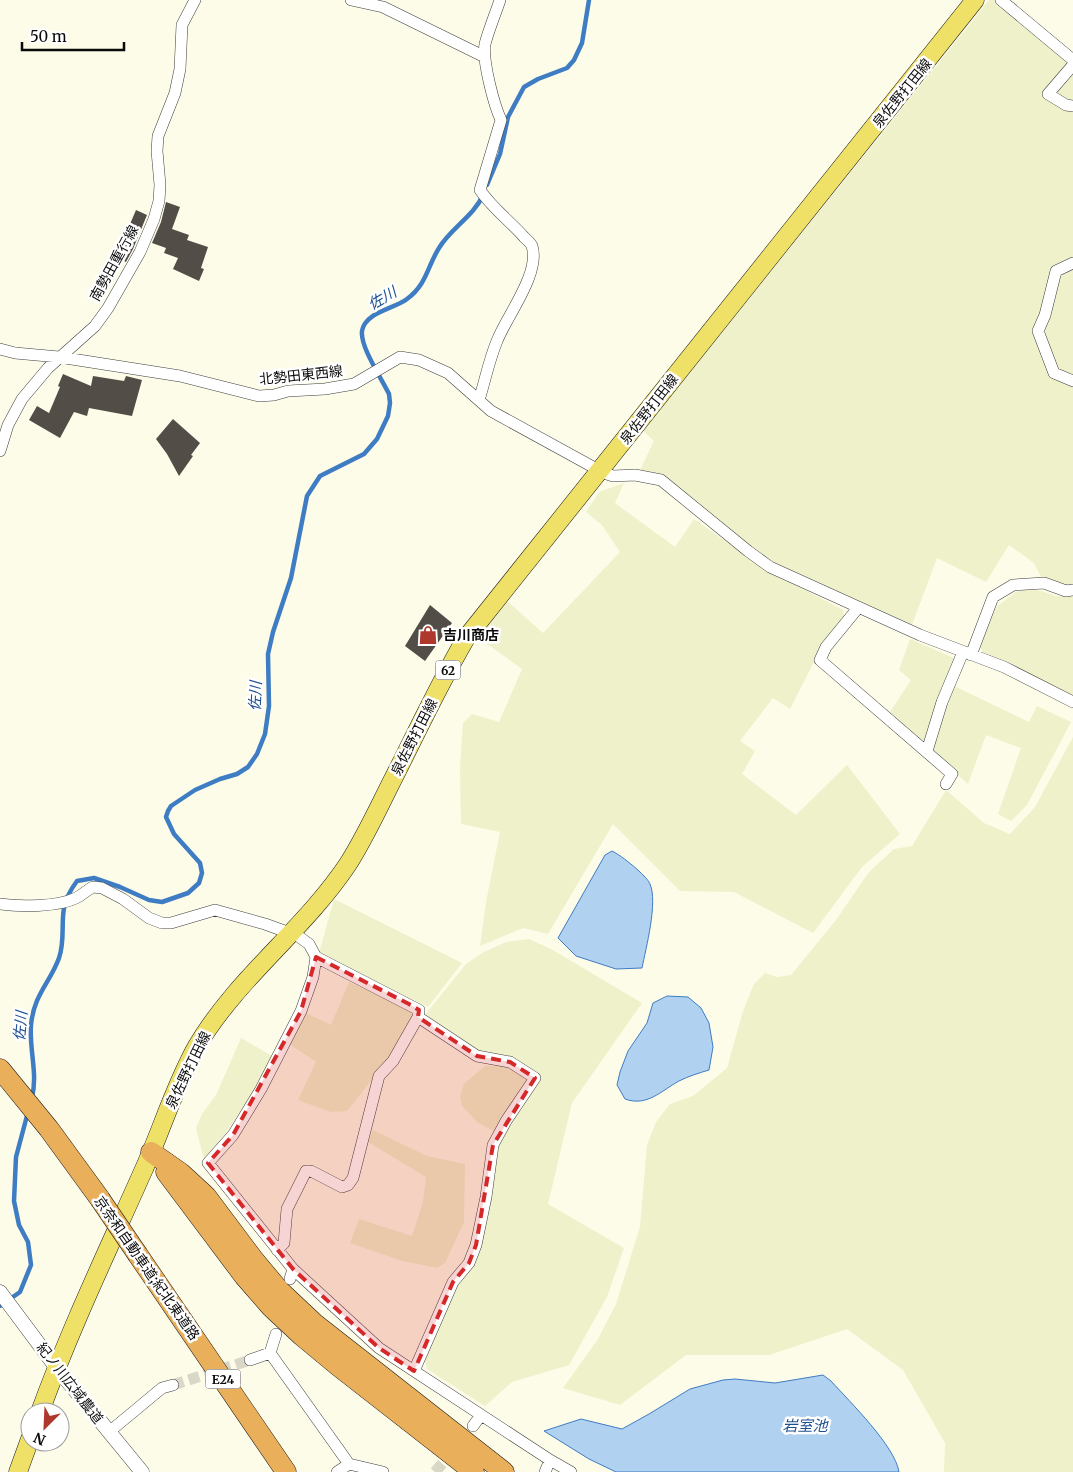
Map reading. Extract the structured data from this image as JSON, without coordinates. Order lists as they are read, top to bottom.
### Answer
{
  "streets": {
    "highway": ["京奈和自動車道;紀北東道路", "E24"],
    "main road": ["泉佐野打田線", "62"],
    "street": ["南勢田重行線", "北勢田東西線", "紀ノ川広域農道"]
  },
  "crossings": [
    ["泉佐野打田線", "北勢田東西線"],
    ["泉佐野打田線", "紀ノ川広域農道"],
    ["南勢田重行線", "北勢田東西線"]
  ],
  "water": ["佐川", "岩室池"],
  "places": {
    "shop": ["吉川商店"]
  },
  "scale_bar": "50 m",
  "north": "bottom left"
}
